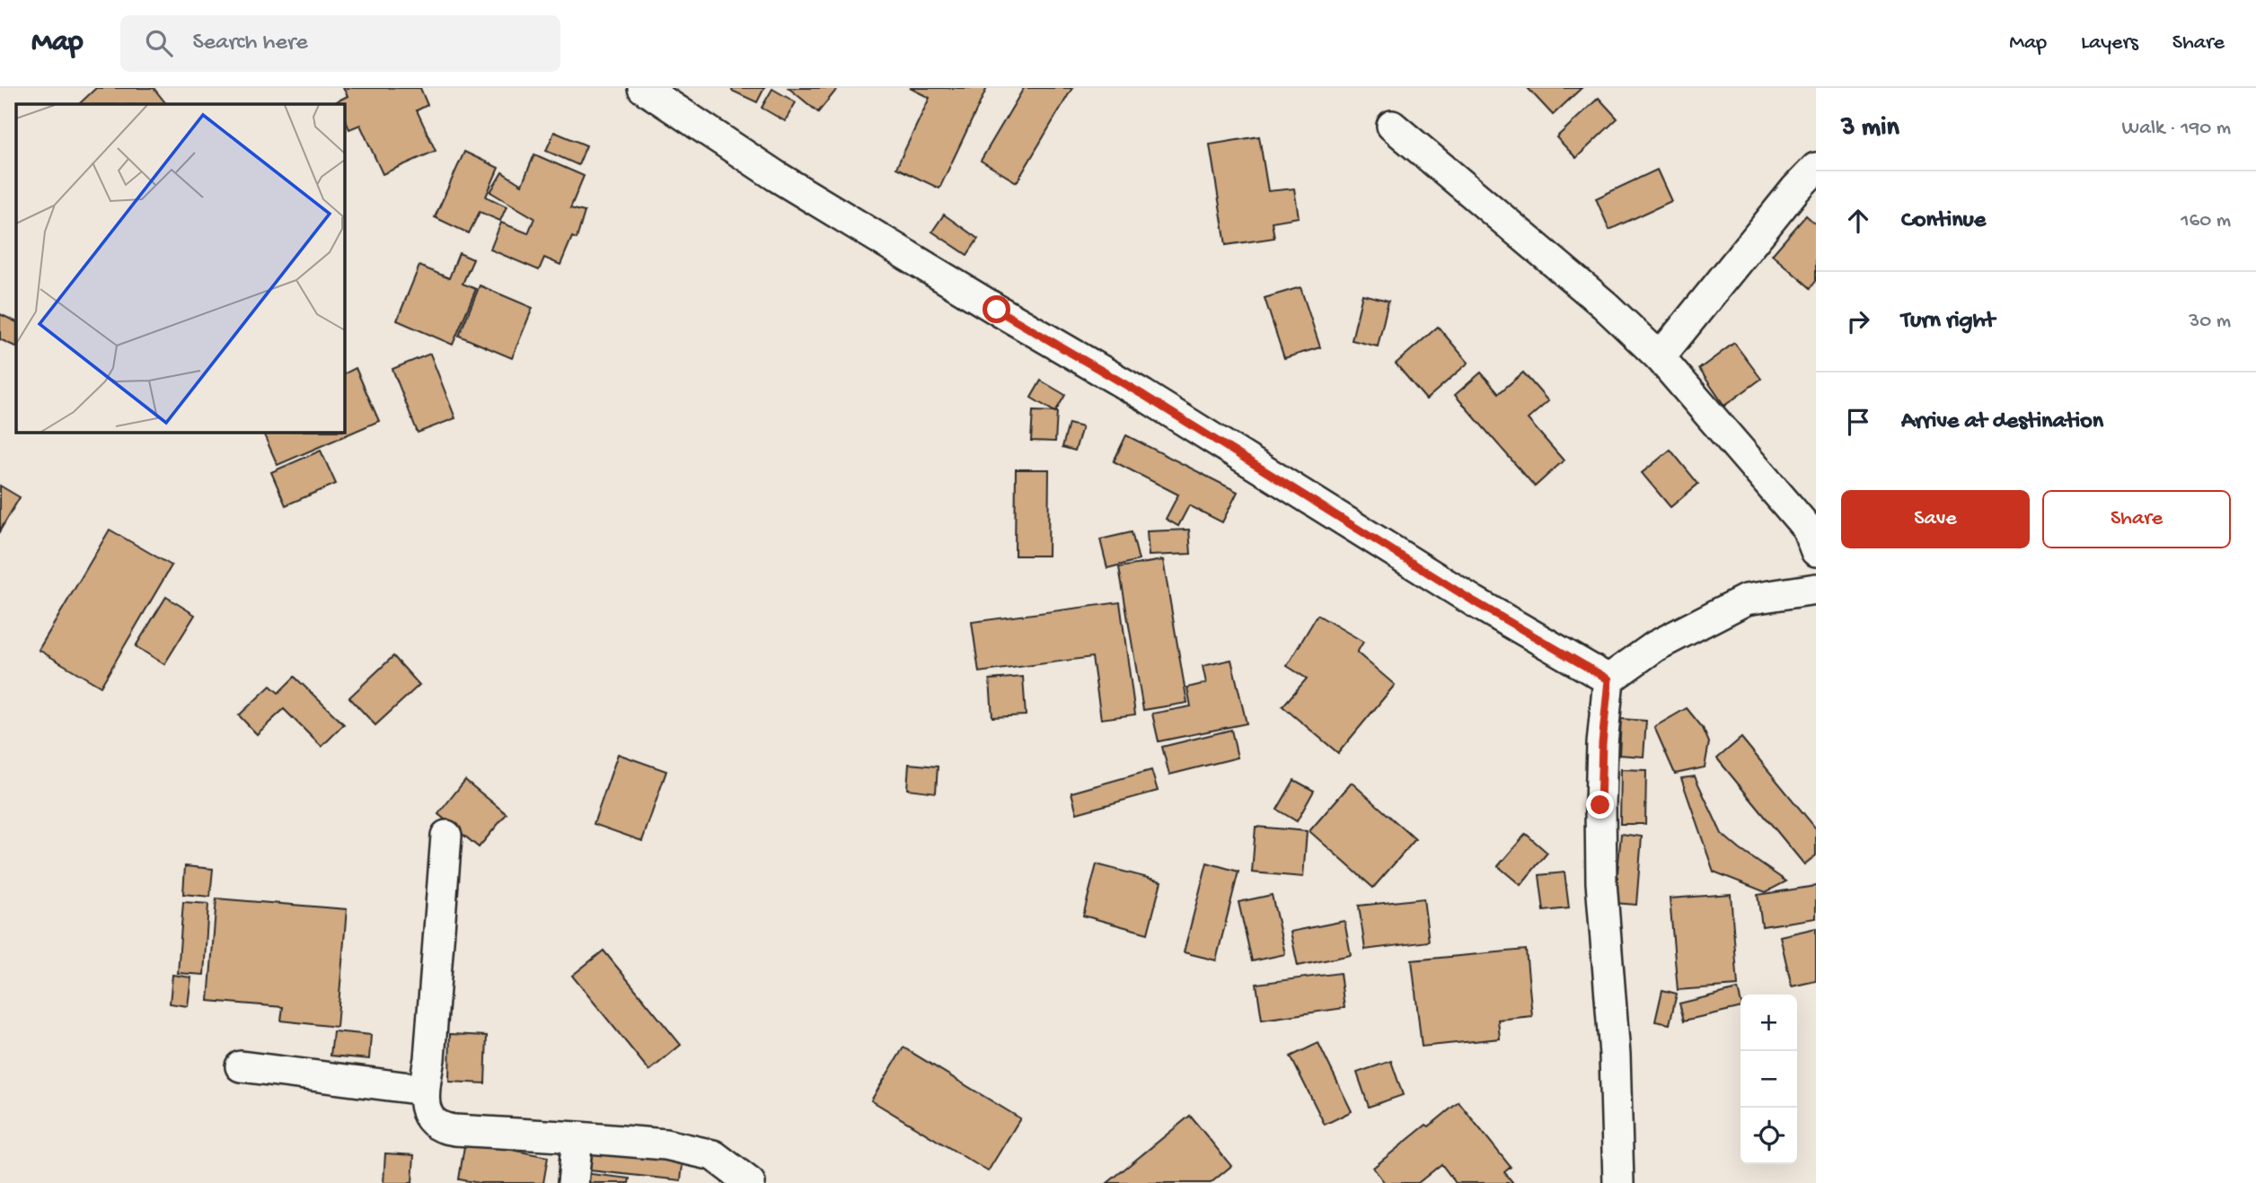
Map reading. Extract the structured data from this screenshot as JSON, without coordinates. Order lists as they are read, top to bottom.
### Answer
{
  "page": {
    "header": "Map",
    "search": "Search here",
    "nav": ["Map", "Layers", "Share"],
    "heading": ["3 min", "Walk · 190 m"],
    "list": [
      ["Continue", "160 m"],
      ["Turn right", "30 m"],
      "Arrive at destination"
    ],
    "buttons": ["Save", "Share"],
    "map_buttons": ["+", "−"]
  }
}
